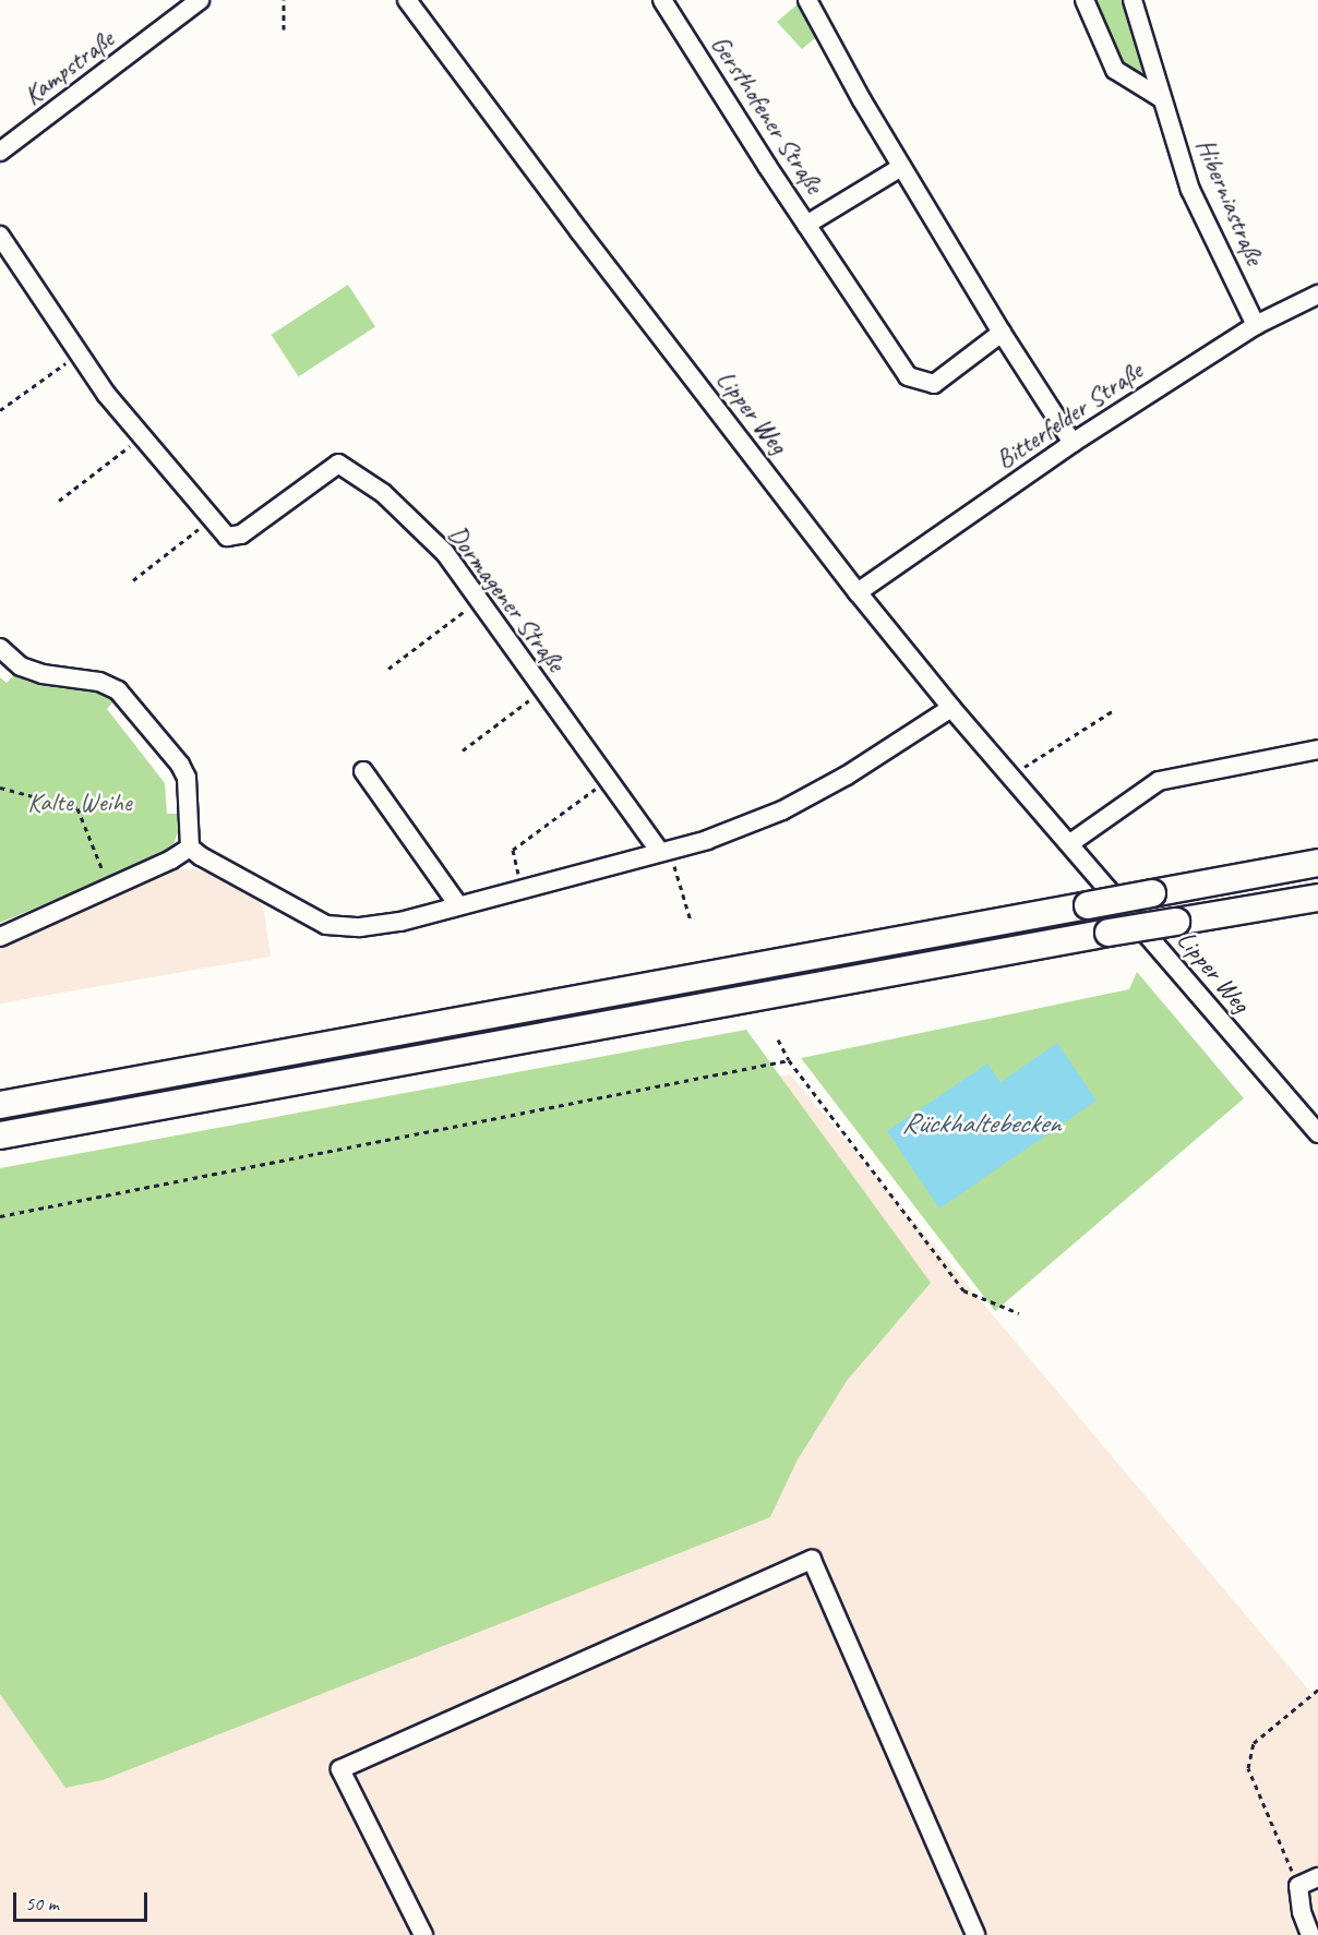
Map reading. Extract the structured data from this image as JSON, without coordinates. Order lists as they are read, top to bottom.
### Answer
{
  "streets": {
    "street": [
      "Kampstraße",
      "Gersthofener Straße",
      "Hiberniastraße",
      "Lipper Weg",
      "Bitterfelder Straße",
      "Dormagener Straße"
    ]
  },
  "crossings": [
    ["Hiberniastraße", "Bitterfelder Straße"],
    ["Lipper Weg", "Bitterfelder Straße"]
  ],
  "water": ["Rückhaltebecken"],
  "parks": ["Kalte Weihe"],
  "scale_bar": "50 m"
}
